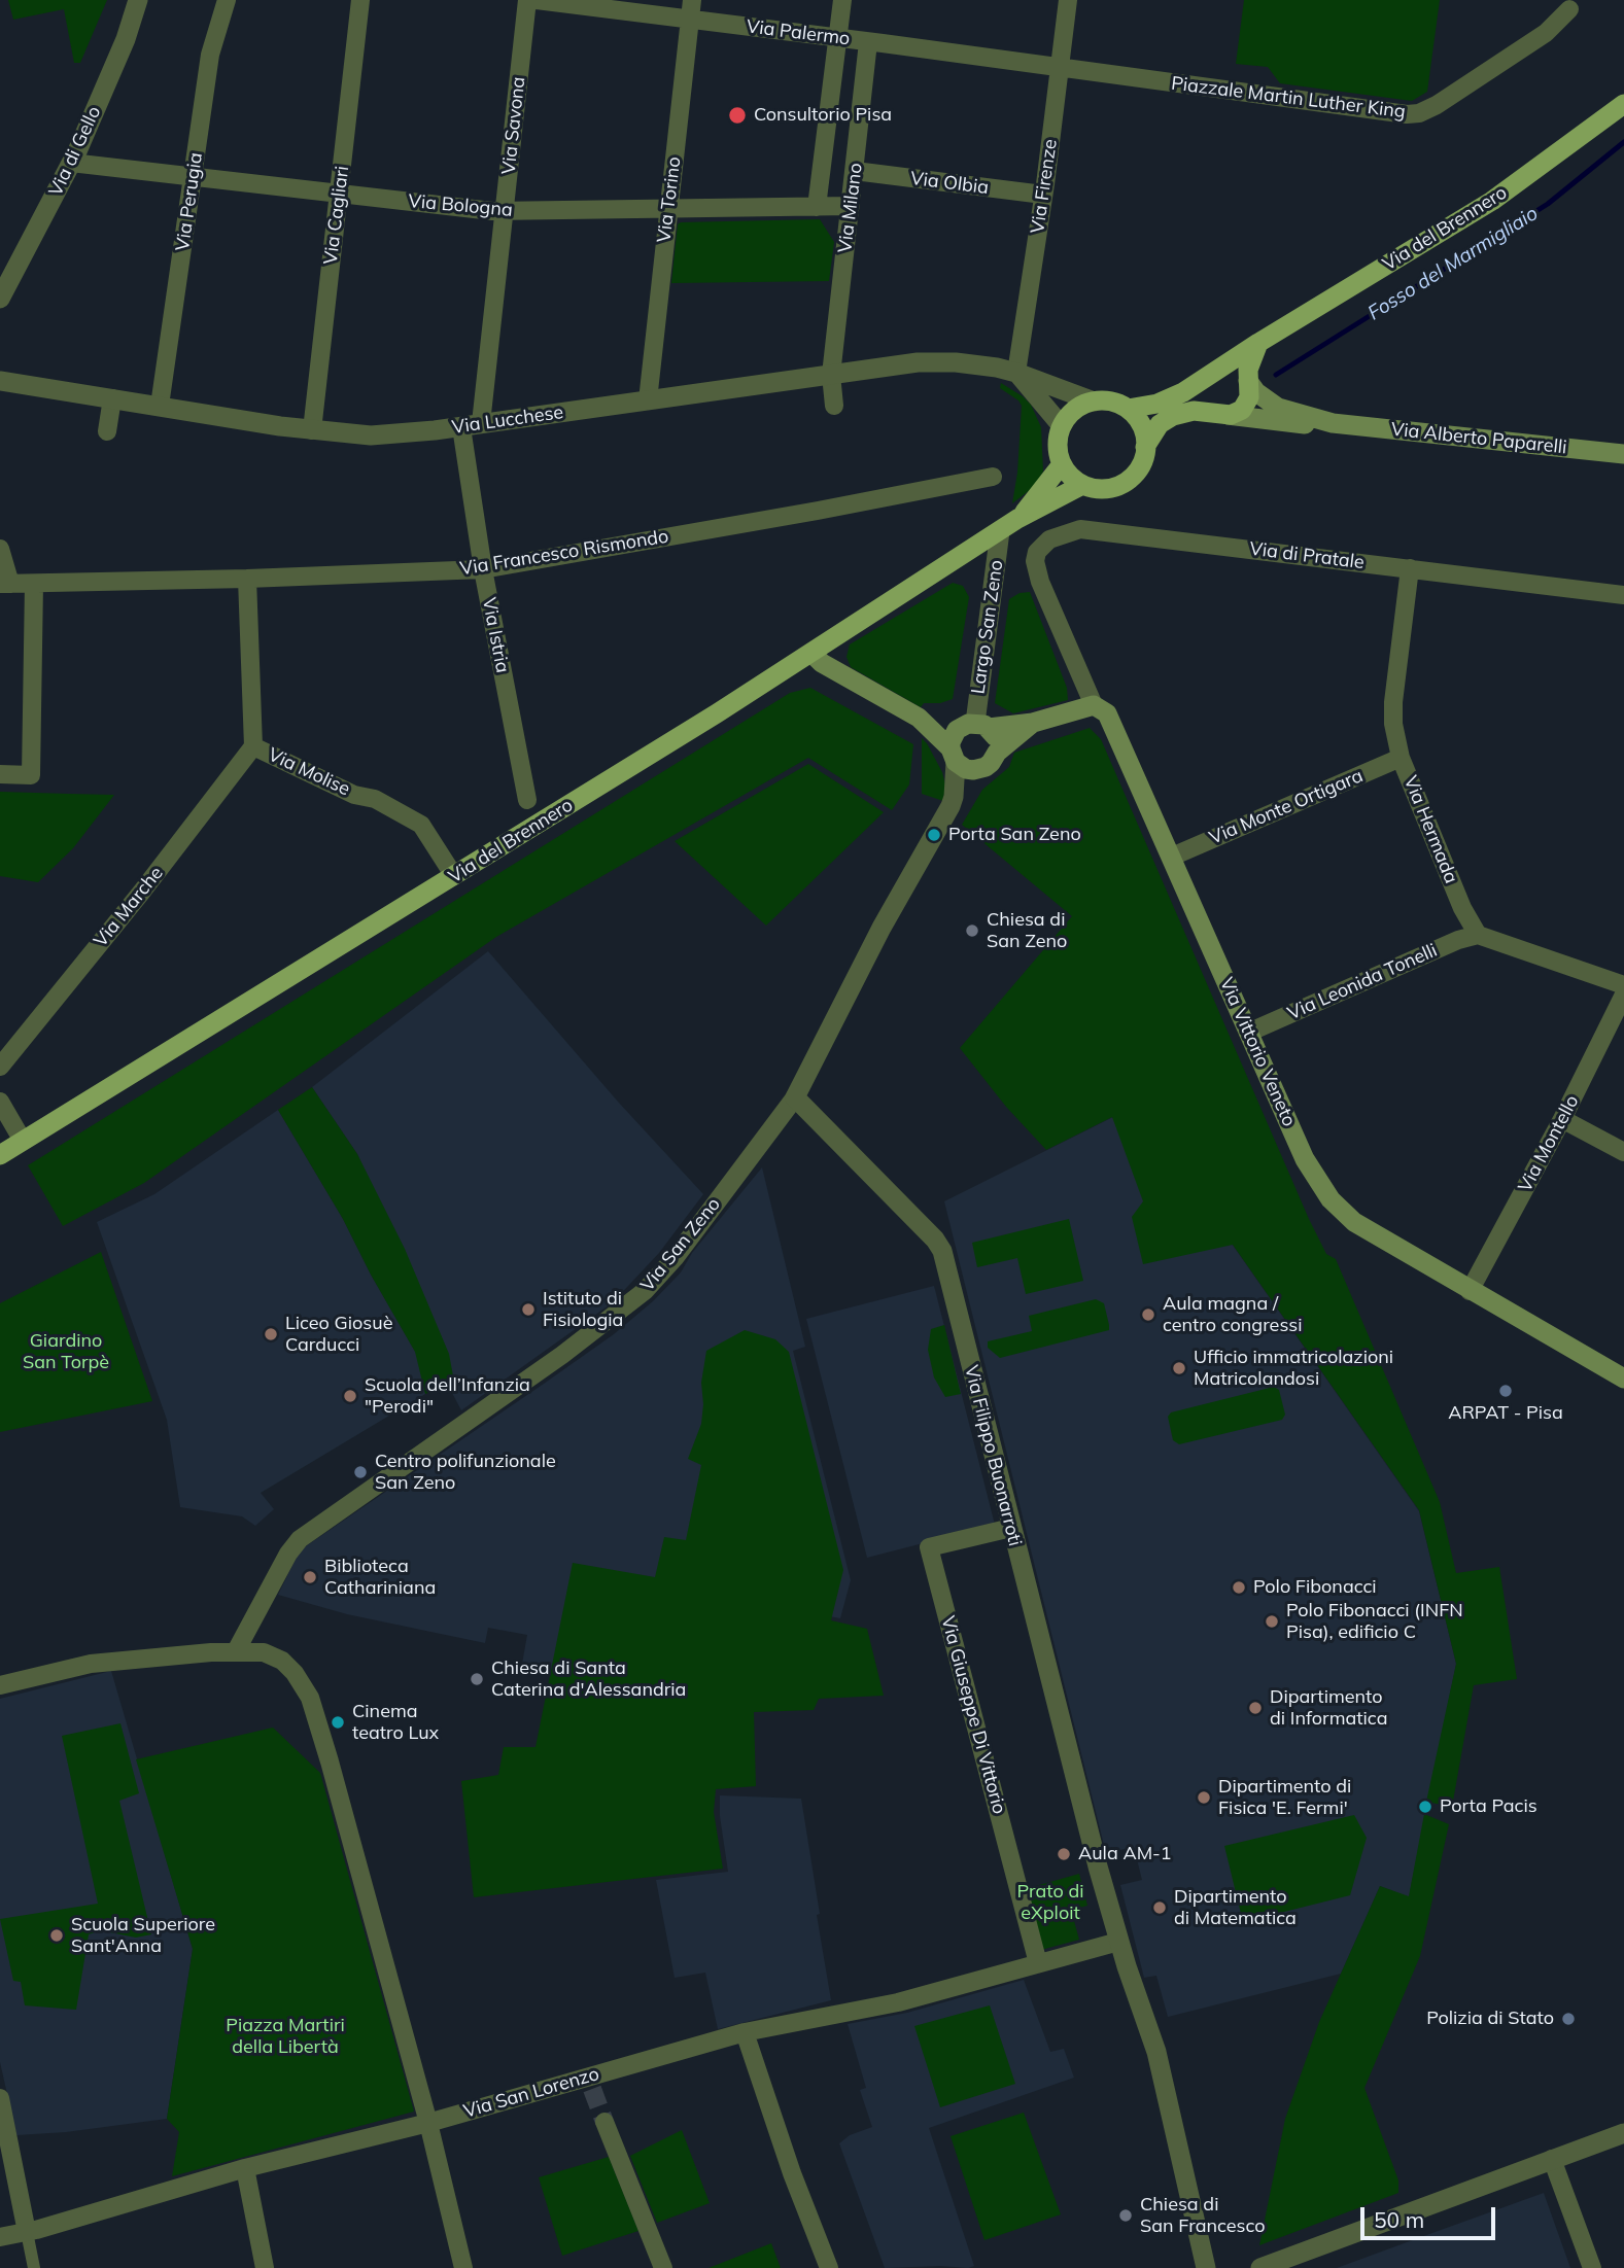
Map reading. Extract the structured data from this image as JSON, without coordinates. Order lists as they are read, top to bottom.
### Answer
{
  "streets": {
    "main road": [
      "Via del Brennero",
      "Via Alberto Paparelli",
      "Largo San Zeno",
      "Via Vittorio Veneto"
    ],
    "street": [
      "Via Palermo",
      "Piazzale Martin Luther King",
      "Via Savona",
      "Via di Gello",
      "Via Olbia",
      "Via Firenze",
      "Via Torino",
      "Via Perugia",
      "Via Bologna",
      "Via Milano",
      "Via Cagliari",
      "Via Lucchese",
      "Via Francesco Rismondo",
      "Via di Pratale",
      "Via Istria",
      "Via Molise",
      "Via Monte Ortigara",
      "Via Hermada",
      "Via Marche",
      "Via Leonida Tonelli",
      "Via Montello",
      "Via San Zeno",
      "Via Filippo Buonarroti",
      "Via Giuseppe Di Vittorio",
      "Via San Lorenzo"
    ]
  },
  "crossings": [
    ["Via Palermo", "Piazzale Martin Luther King"],
    ["Via Palermo", "Via Firenze"],
    ["Via Palermo", "Via Torino"],
    ["Via Palermo", "Via Milano"],
    ["Piazzale Martin Luther King", "Via Firenze"],
    ["Via Savona", "Via Bologna"],
    ["Via Savona", "Via Lucchese"],
    ["Via Savona", "Via Istria"],
    ["Via di Gello", "Via Bologna"],
    ["Via Olbia", "Via Firenze"],
    ["Via Olbia", "Via Milano"],
    ["Via Firenze", "Via Lucchese"],
    ["Via Torino", "Via Bologna"],
    ["Via Torino", "Via Lucchese"],
    ["Via Perugia", "Via Bologna"],
    ["Via Perugia", "Via Lucchese"],
    ["Via Bologna", "Via Milano"],
    ["Via Bologna", "Via Cagliari"],
    ["Via Milano", "Via Lucchese"],
    ["Via Cagliari", "Via Lucchese"],
    ["Via del Brennero", "Via Lucchese"],
    ["Via del Brennero", "Largo San Zeno"],
    ["Via del Brennero", "Via Molise"],
    ["Via Lucchese", "Via Istria"],
    ["Via Francesco Rismondo", "Via Istria"],
    ["Via Francesco Rismondo", "Via Molise"],
    ["Via di Pratale", "Via Hermada"],
    ["Via di Pratale", "Via Vittorio Veneto"],
    ["Largo San Zeno", "Via San Zeno"],
    ["Via Molise", "Via Marche"],
    ["Via Monte Ortigara", "Via Hermada"],
    ["Via Monte Ortigara", "Via Vittorio Veneto"],
    ["Via Hermada", "Via Leonida Tonelli"],
    ["Via Leonida Tonelli", "Via Vittorio Veneto"],
    ["Via Vittorio Veneto", "Via Montello"],
    ["Via San Zeno", "Via Filippo Buonarroti"],
    ["Via Filippo Buonarroti", "Via Giuseppe Di Vittorio"],
    ["Via Filippo Buonarroti", "Via San Lorenzo"],
    ["Via Giuseppe Di Vittorio", "Via San Lorenzo"]
  ],
  "water": ["Fosso del Marmigliaio"],
  "parks": ["Giardino San Torpè", "Prato di eXploit", "Piazza Martiri della Libertà"],
  "places": [
    "Consultorio Pisa",
    "Porta San Zeno",
    "Chiesa di San Zeno",
    "Istituto di Fisiologia",
    "Aula magna / centro congressi",
    "Liceo Giosuè Carducci",
    "Ufficio immatricolazioni Matricolandosi",
    "ARPAT - Pisa",
    "Scuola dell’Infanzia \"Perodi\"",
    "Centro polifunzionale San Zeno",
    "Biblioteca Cathariniana",
    "Polo Fibonacci",
    "Polo Fibonacci (INFN Pisa), edificio C",
    "Chiesa di Santa Caterina d'Alessandria",
    "Dipartimento di Informatica",
    "Cinema teatro Lux",
    "Dipartimento di Fisica 'E. Fermi'",
    "Porta Pacis",
    "Aula AM-1",
    "Dipartimento di Matematica",
    "Scuola Superiore Sant'Anna",
    "Polizia di Stato",
    "Chiesa di San Francesco"
  ],
  "scale_bar": "50 m"
}
